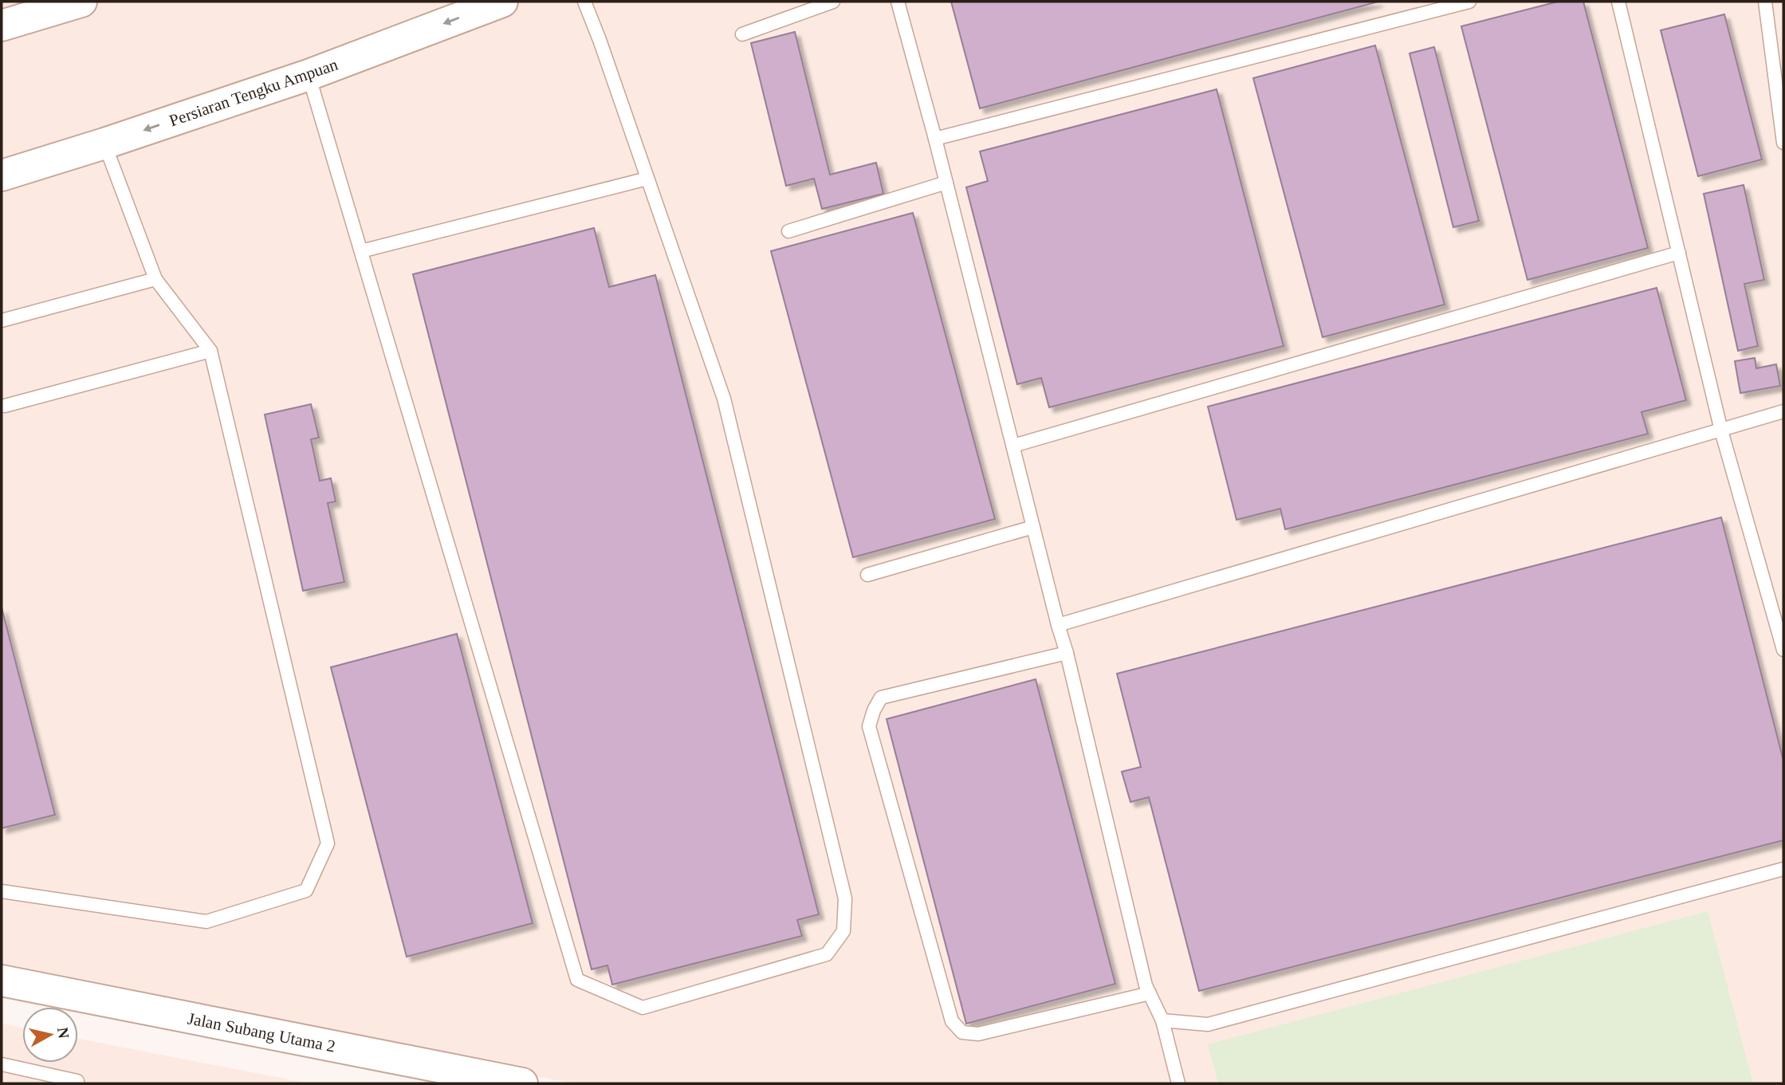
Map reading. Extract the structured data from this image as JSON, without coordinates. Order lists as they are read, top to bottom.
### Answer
{
  "streets": {
    "main road": ["Persiaran Tengku Ampuan", "Jalan Subang Utama 2"]
  },
  "one_way": ["Persiaran Tengku Ampuan"],
  "north": "right"
}
